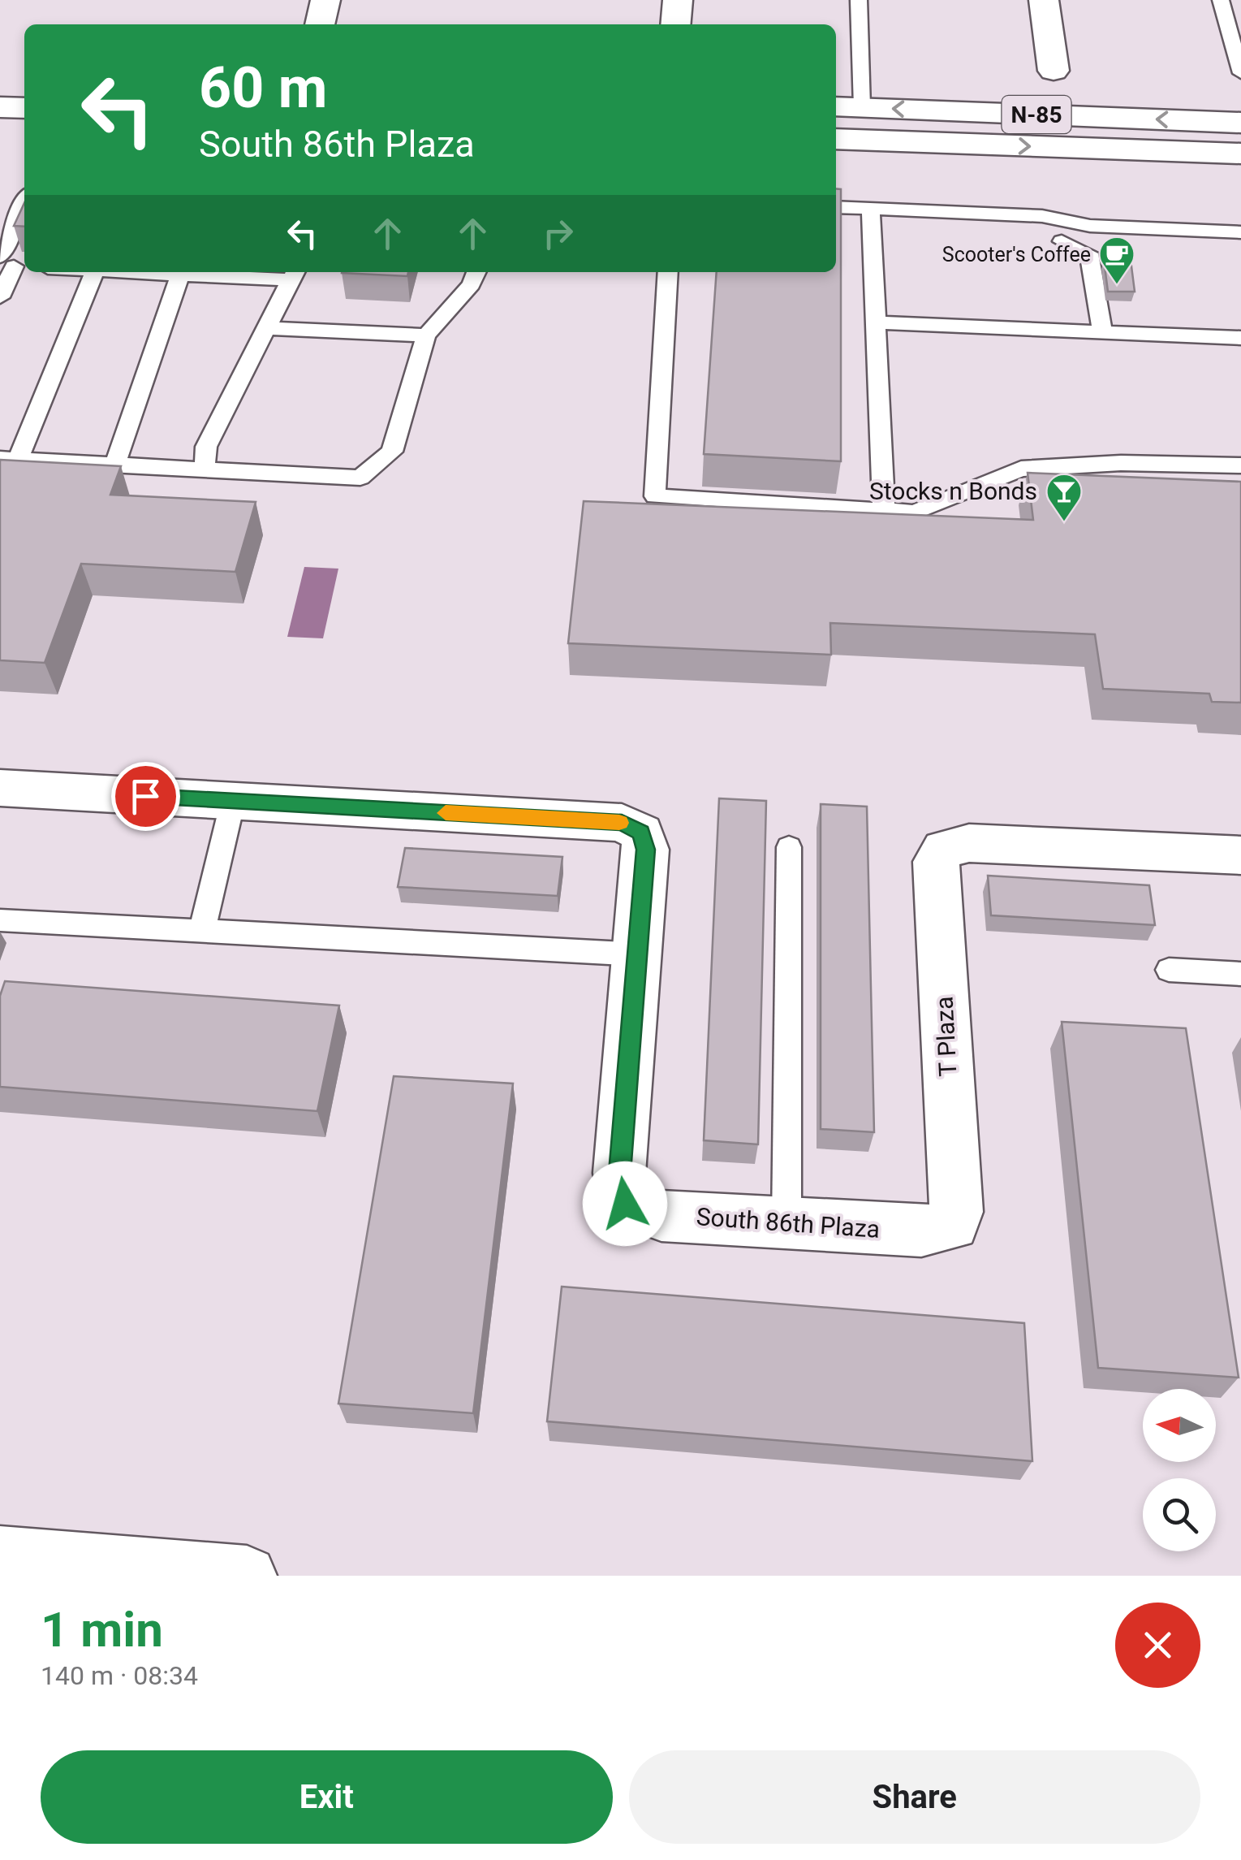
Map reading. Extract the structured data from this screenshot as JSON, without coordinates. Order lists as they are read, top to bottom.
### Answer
{
  "streets": {
    "street": ["N-85", "T Plaza", "South 86th Plaza"]
  },
  "crossings": [
    ["T Plaza", "South 86th Plaza"]
  ],
  "places": {
    "cafe": ["Scooter's Coffee"],
    "bar": ["Stocks n Bonds"]
  },
  "north": "left",
  "page": {
    "turn": ["60 m", "South 86th Plaza"],
    "heading": ["1 min", "140 m · 08:34"],
    "buttons": ["Exit", "Share"]
  }
}
